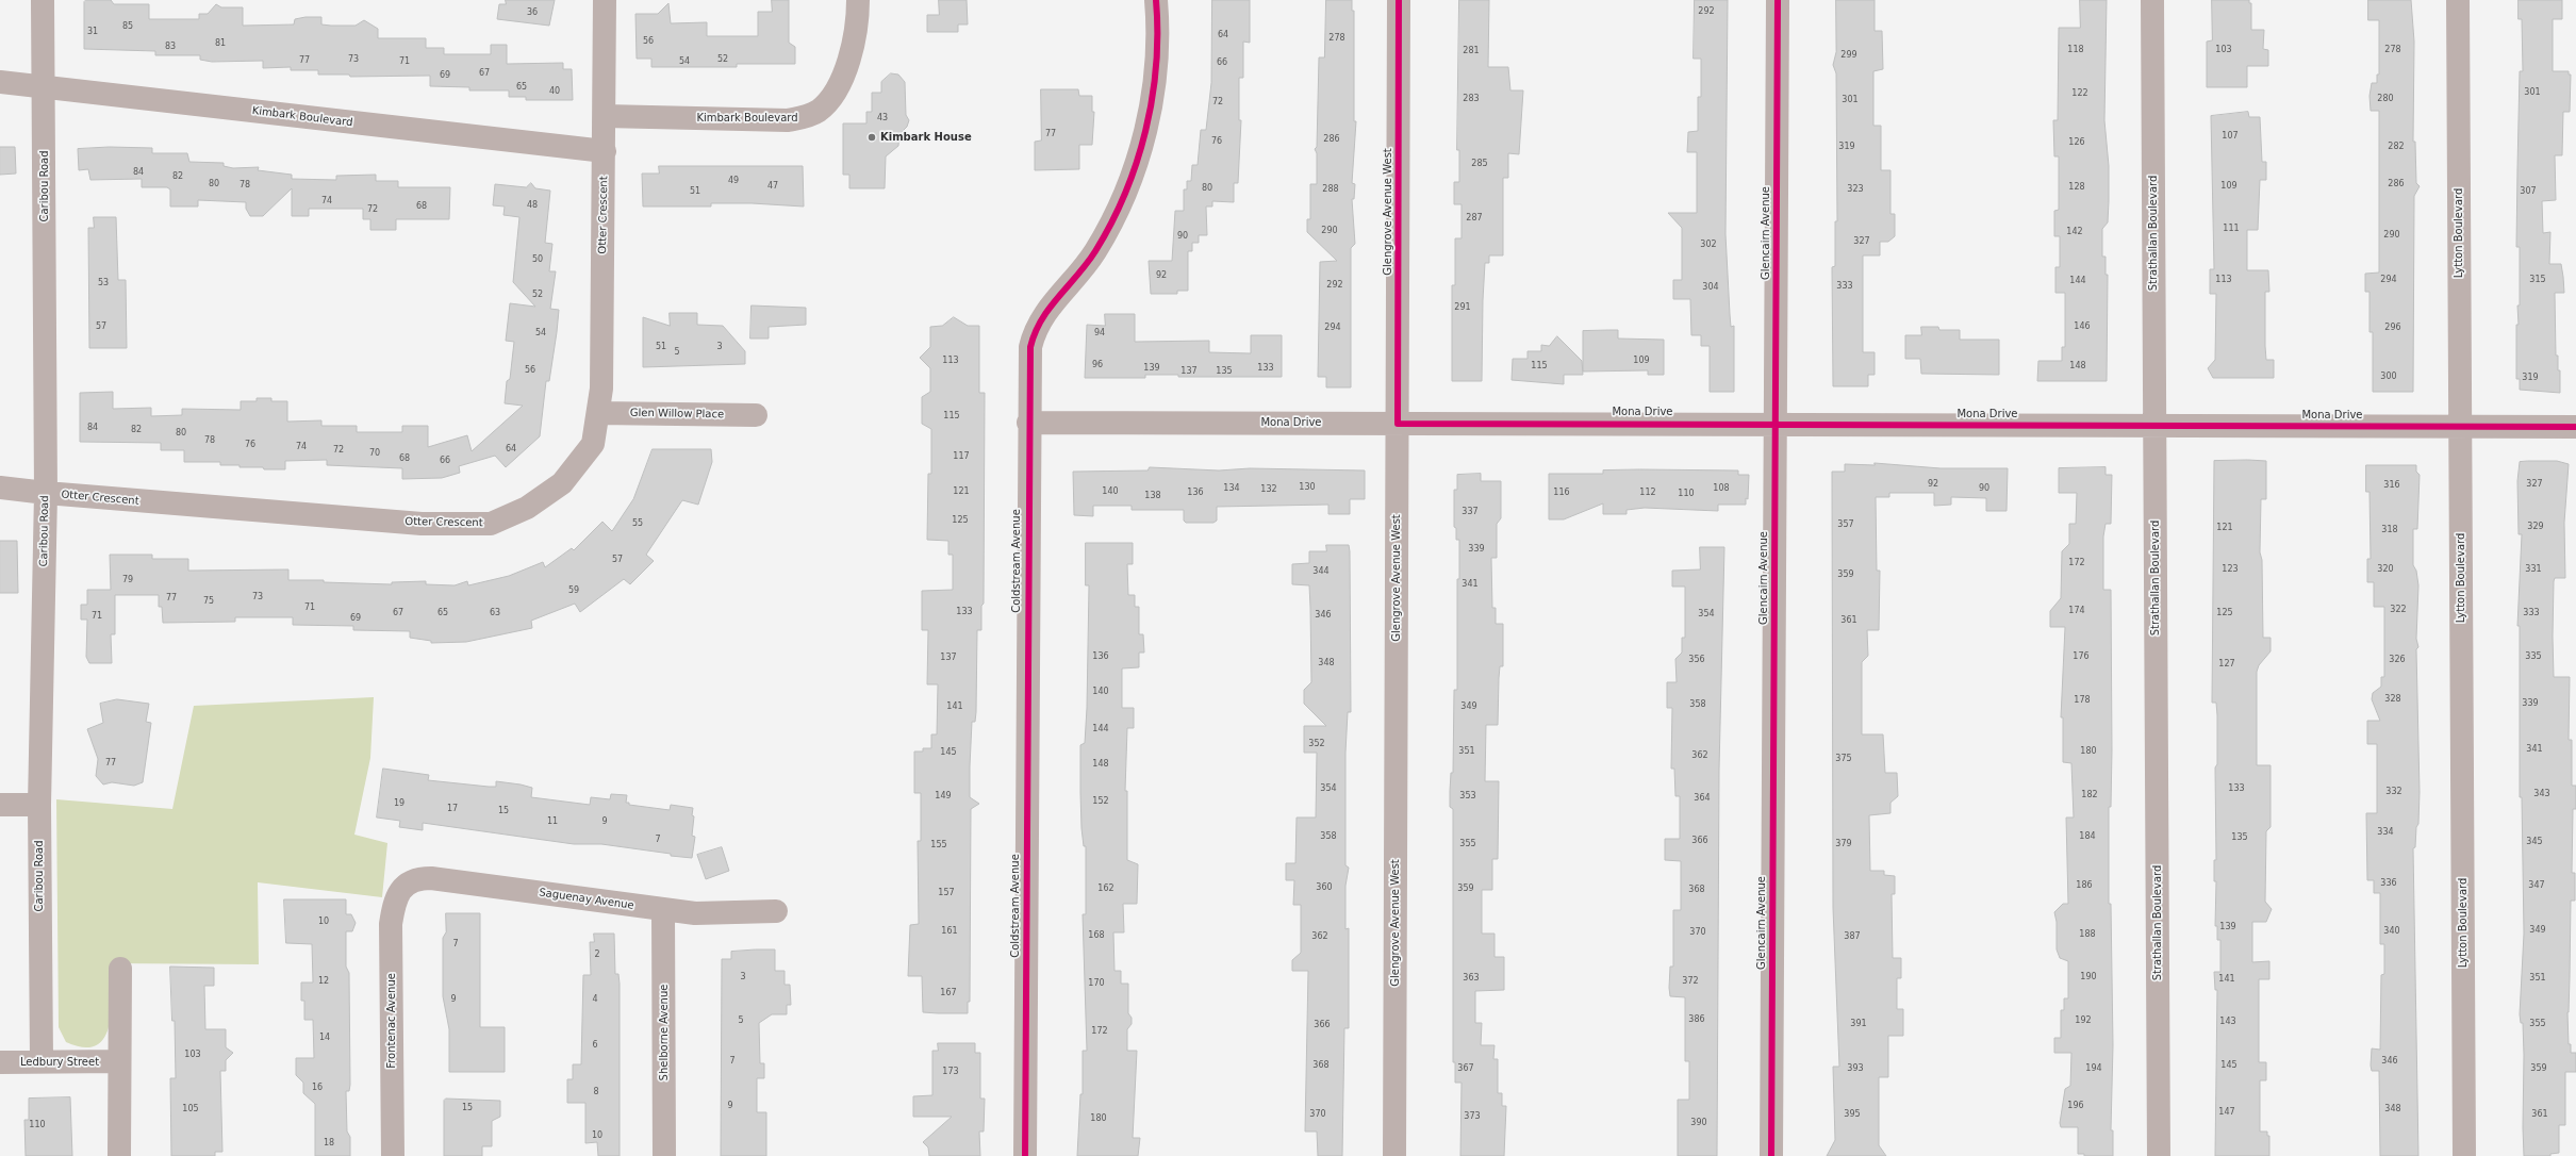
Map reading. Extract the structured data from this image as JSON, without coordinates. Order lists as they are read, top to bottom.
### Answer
{
  "streets": {
    "street": [
      "Kimbark Boulevard",
      "Caribou Road",
      "Glengrove Avenue West",
      "Otter Crescent",
      "Glencairn Avenue",
      "Strathallan Boulevard",
      "Lytton Boulevard",
      "Mona Drive",
      "Glen Willow Place",
      "Coldstream Avenue",
      "Saguenay Avenue",
      "Frontenac Avenue",
      "Shelborne Avenue",
      "Ledbury Street"
    ]
  },
  "crossings": [
    ["Kimbark Boulevard", "Caribou Road"],
    ["Kimbark Boulevard", "Otter Crescent"],
    ["Caribou Road", "Otter Crescent"],
    ["Caribou Road", "Ledbury Street"],
    ["Glengrove Avenue West", "Mona Drive"],
    ["Otter Crescent", "Glen Willow Place"],
    ["Glencairn Avenue", "Mona Drive"],
    ["Strathallan Boulevard", "Mona Drive"],
    ["Lytton Boulevard", "Mona Drive"],
    ["Mona Drive", "Coldstream Avenue"],
    ["Saguenay Avenue", "Frontenac Avenue"],
    ["Saguenay Avenue", "Shelborne Avenue"]
  ],
  "places": ["Kimbark House"],
  "house_numbers": [
    "292",
    "36",
    "85",
    "31",
    "64",
    "278",
    "56",
    "81",
    "83",
    "118",
    "103",
    "278",
    "281",
    "299",
    "73",
    "52",
    "77",
    "71",
    "54",
    "66",
    "67",
    "69",
    "65",
    "40",
    "301",
    "122",
    "283",
    "280",
    "301",
    "72",
    "43",
    "77",
    "107",
    "286",
    "76",
    "126",
    "319",
    "282",
    "285",
    "84",
    "82",
    "49",
    "80",
    "286",
    "78",
    "47",
    "109",
    "128",
    "80",
    "288",
    "323",
    "51",
    "307",
    "74",
    "48",
    "68",
    "72",
    "287",
    "111",
    "290",
    "142",
    "290",
    "90",
    "327",
    "302",
    "50",
    "92",
    "113",
    "294",
    "315",
    "144",
    "53",
    "292",
    "333",
    "304",
    "52",
    "291",
    "57",
    "146",
    "294",
    "296",
    "54",
    "94",
    "51",
    "3",
    "5",
    "113",
    "109",
    "96",
    "115",
    "148",
    "139",
    "133",
    "56",
    "137",
    "135",
    "300",
    "319",
    "115",
    "84",
    "82",
    "80",
    "78",
    "76",
    "74",
    "64",
    "72",
    "70",
    "117",
    "68",
    "66",
    "92",
    "327",
    "316",
    "130",
    "134",
    "108",
    "90",
    "132",
    "121",
    "140",
    "136",
    "116",
    "112",
    "110",
    "138",
    "337",
    "125",
    "55",
    "357",
    "329",
    "121",
    "318",
    "339",
    "57",
    "172",
    "123",
    "320",
    "331",
    "344",
    "359",
    "79",
    "341",
    "59",
    "73",
    "77",
    "75",
    "71",
    "322",
    "174",
    "133",
    "67",
    "65",
    "63",
    "125",
    "333",
    "354",
    "346",
    "71",
    "69",
    "361",
    "136",
    "176",
    "335",
    "137",
    "356",
    "326",
    "348",
    "127",
    "140",
    "328",
    "178",
    "339",
    "358",
    "141",
    "349",
    "144",
    "352",
    "341",
    "351",
    "180",
    "145",
    "362",
    "375",
    "77",
    "148",
    "354",
    "133",
    "332",
    "343",
    "182",
    "149",
    "353",
    "364",
    "152",
    "19",
    "17",
    "15",
    "11",
    "9",
    "334",
    "358",
    "184",
    "135",
    "7",
    "366",
    "345",
    "355",
    "379",
    "155",
    "336",
    "186",
    "347",
    "360",
    "162",
    "359",
    "368",
    "157",
    "10",
    "139",
    "349",
    "161",
    "340",
    "370",
    "188",
    "168",
    "362",
    "387",
    "7",
    "2",
    "3",
    "190",
    "363",
    "351",
    "141",
    "12",
    "372",
    "170",
    "167",
    "9",
    "4",
    "386",
    "5",
    "192",
    "143",
    "391",
    "355",
    "366",
    "172",
    "14",
    "6",
    "103",
    "7",
    "346",
    "368",
    "145",
    "367",
    "393",
    "194",
    "359",
    "173",
    "16",
    "8",
    "9",
    "196",
    "15",
    "105",
    "348",
    "147",
    "370",
    "395",
    "361",
    "373",
    "180",
    "390",
    "110",
    "10",
    "18"
  ]
}
